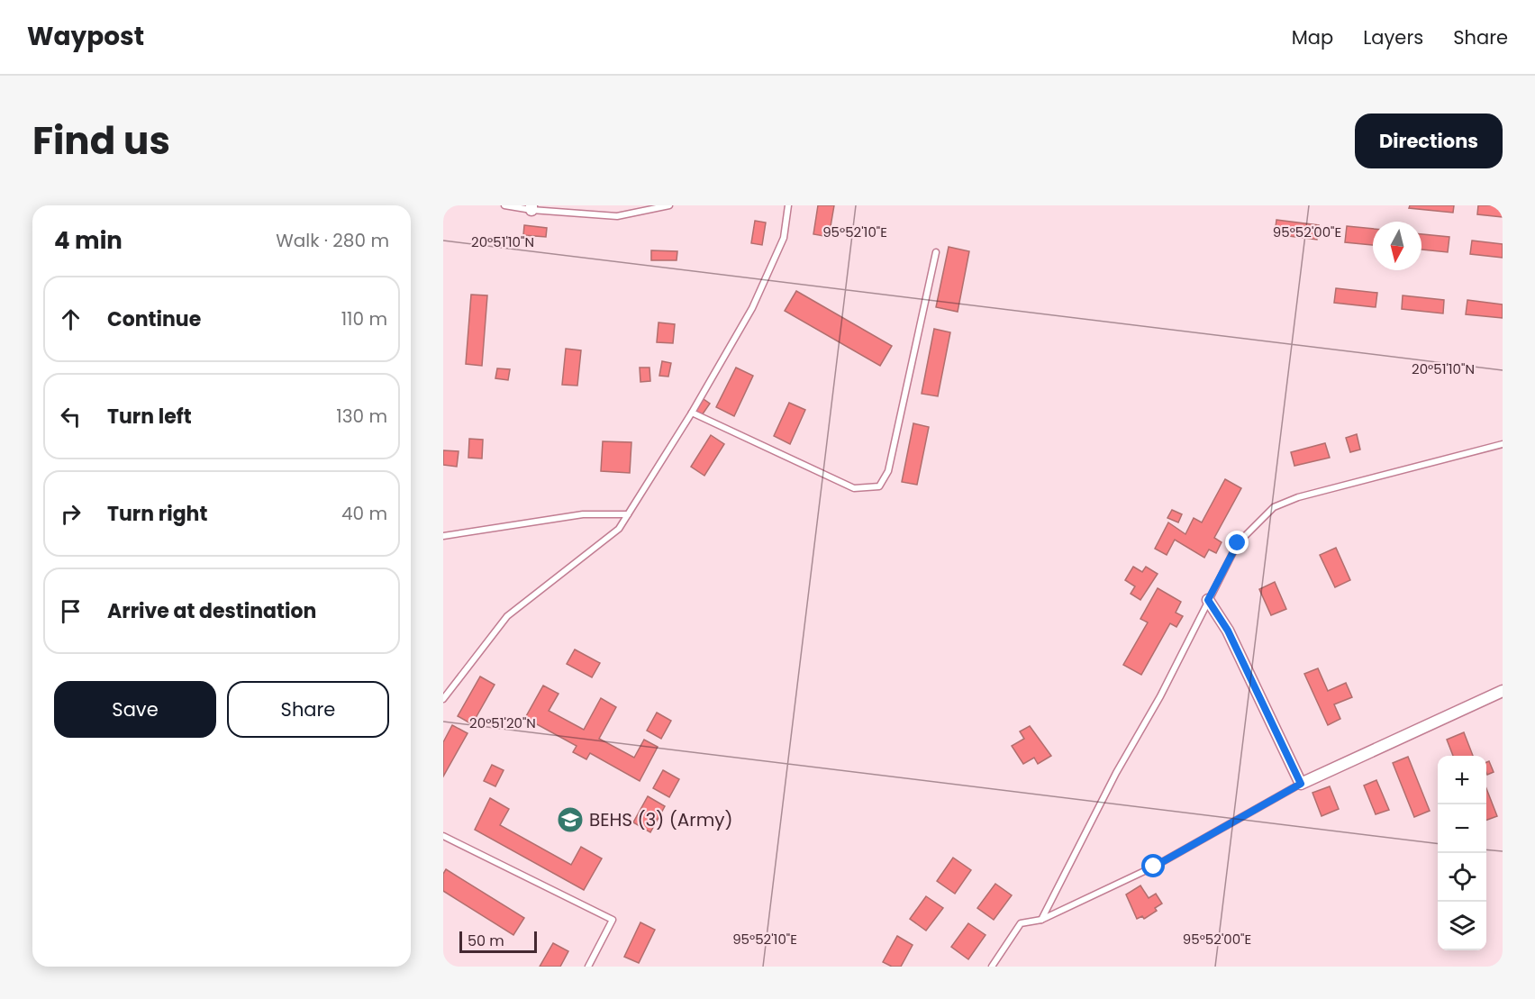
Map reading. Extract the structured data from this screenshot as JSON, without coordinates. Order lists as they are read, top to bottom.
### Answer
{
  "places": {
    "school or university": ["BEHS (3) (Army)"]
  },
  "scale_bar": "50 m",
  "north": "bottom",
  "page": {
    "header": "Waypost",
    "nav": ["Map", "Layers", "Share"],
    "title": "Find us",
    "buttons": [
      "Directions",
      ["Save", "Share"]
    ],
    "heading": ["4 min", "Walk · 280 m"],
    "list": [
      ["Continue", "110 m"],
      ["Turn left", "130 m"],
      ["Turn right", "40 m"],
      "Arrive at destination"
    ],
    "map_buttons": ["+", "−"],
    "scale": "50 m"
  },
  "coordinates": [
    "95°52'10\"E",
    "95°52'00\"E",
    "20°51'10\"N",
    "20°51'20\"N"
  ]
}
